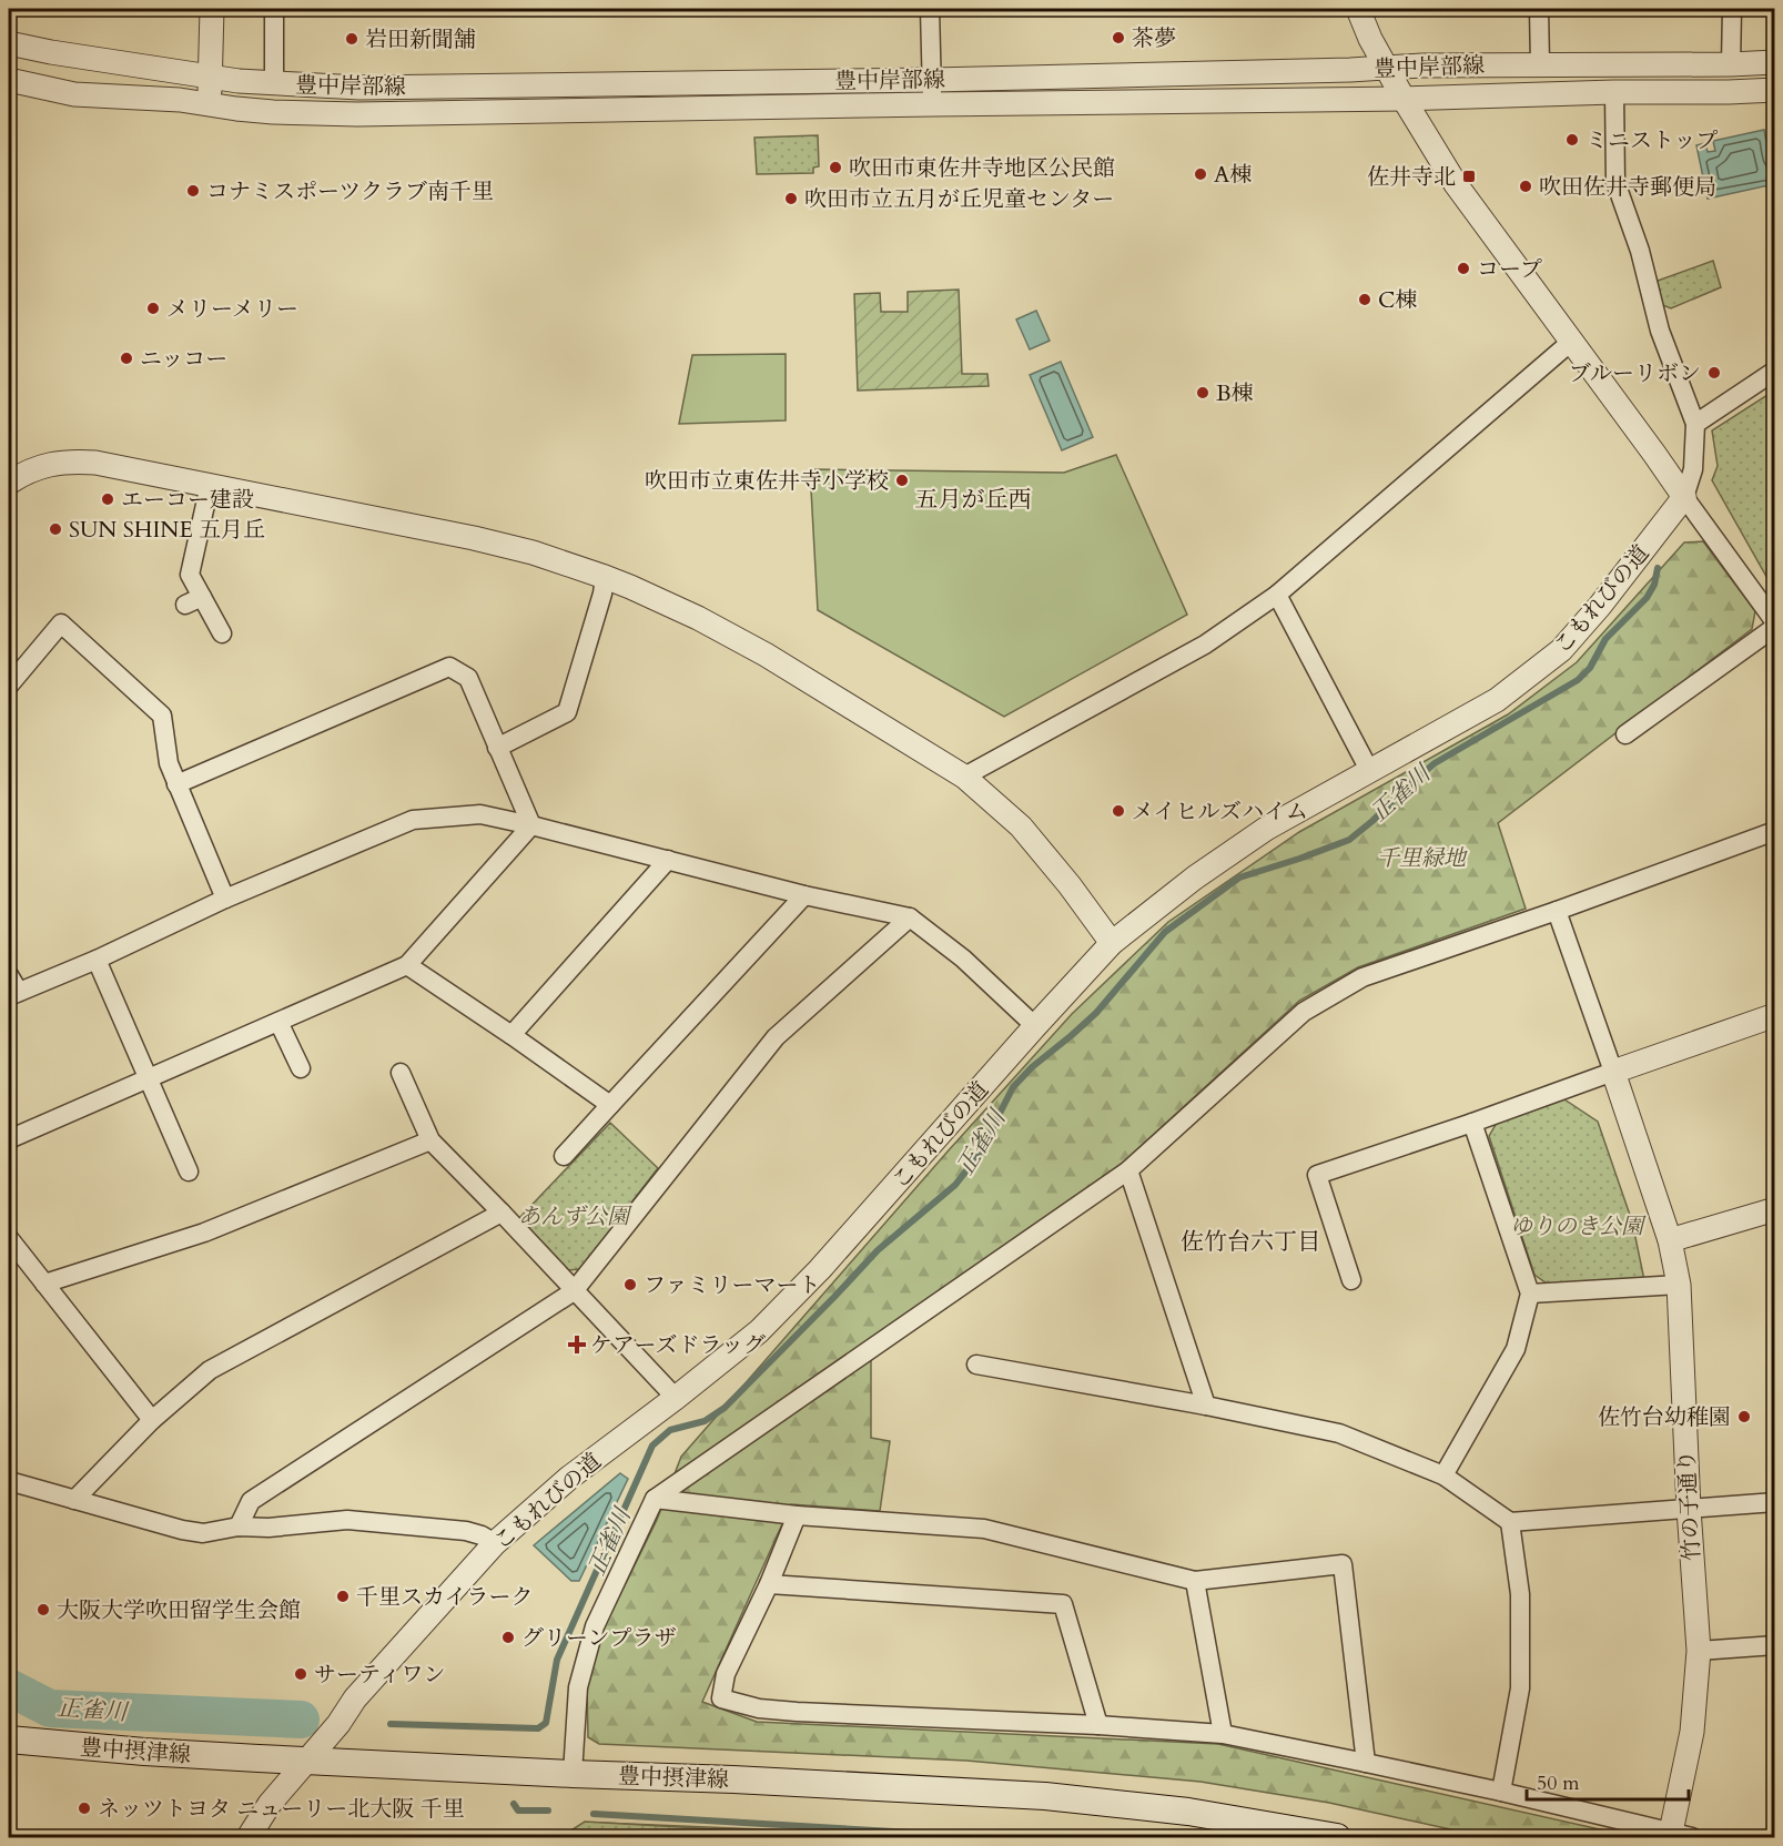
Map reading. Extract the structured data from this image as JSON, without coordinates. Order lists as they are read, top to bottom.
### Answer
{
  "streets": {
    "main road": ["豊中摂津線"],
    "street": ["豊中岸部線", "こもれびの道", "竹の子通り"]
  },
  "crossings": [
    ["こもれびの道", "豊中摂津線"]
  ],
  "districts": ["五月が丘西", "佐竹台六丁目"],
  "water": ["正雀川"],
  "parks": ["千里緑地", "あんず公園", "ゆりのき公園"],
  "places": {
    "other": [
      "茶夢",
      "岩田新聞舗",
      "ミニストップ",
      "吹田市東佐井寺地区公民館",
      "A棟",
      "吹田佐井寺郵便局",
      "コナミスポーツクラブ南千里",
      "吹田市立五月が丘児童センター",
      "コープ",
      "C棟",
      "メリーメリー",
      "ニッコー",
      "ブルーリボン",
      "B棟",
      "吹田市立東佐井寺小学校",
      "エーコー建設",
      "SUN SHINE 五月丘",
      "メイヒルズハイム",
      "ファミリーマート",
      "佐竹台幼稚園",
      "千里スカイラーク",
      "大阪大学吹田留学生会館",
      "グリーンプラザ",
      "サーティワン",
      "ネッツトヨタ ニューリー北大阪 千里"
    ],
    "transit": ["佐井寺北"],
    "health": ["ケアーズドラッグ"]
  },
  "scale_bar": "50 m"
}
